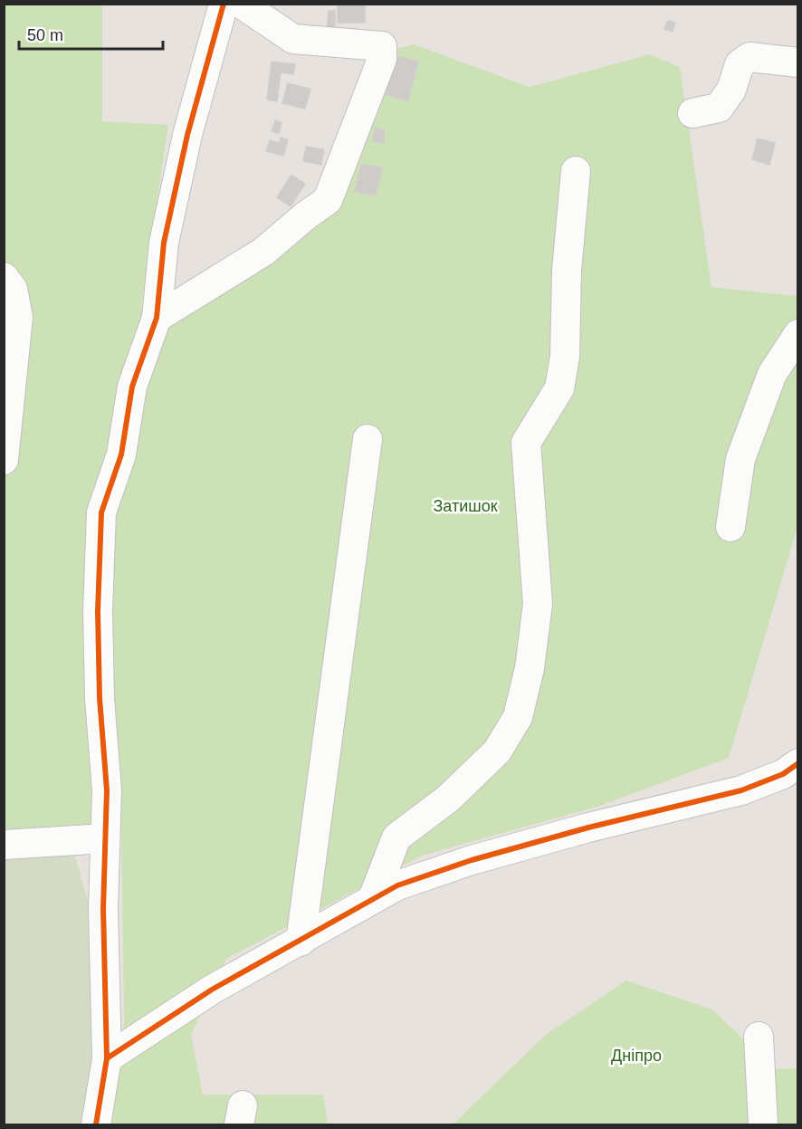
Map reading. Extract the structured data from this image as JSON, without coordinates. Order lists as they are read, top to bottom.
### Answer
{
  "parks": ["Затишок", "Дніпро"],
  "scale_bar": "50 m"
}
